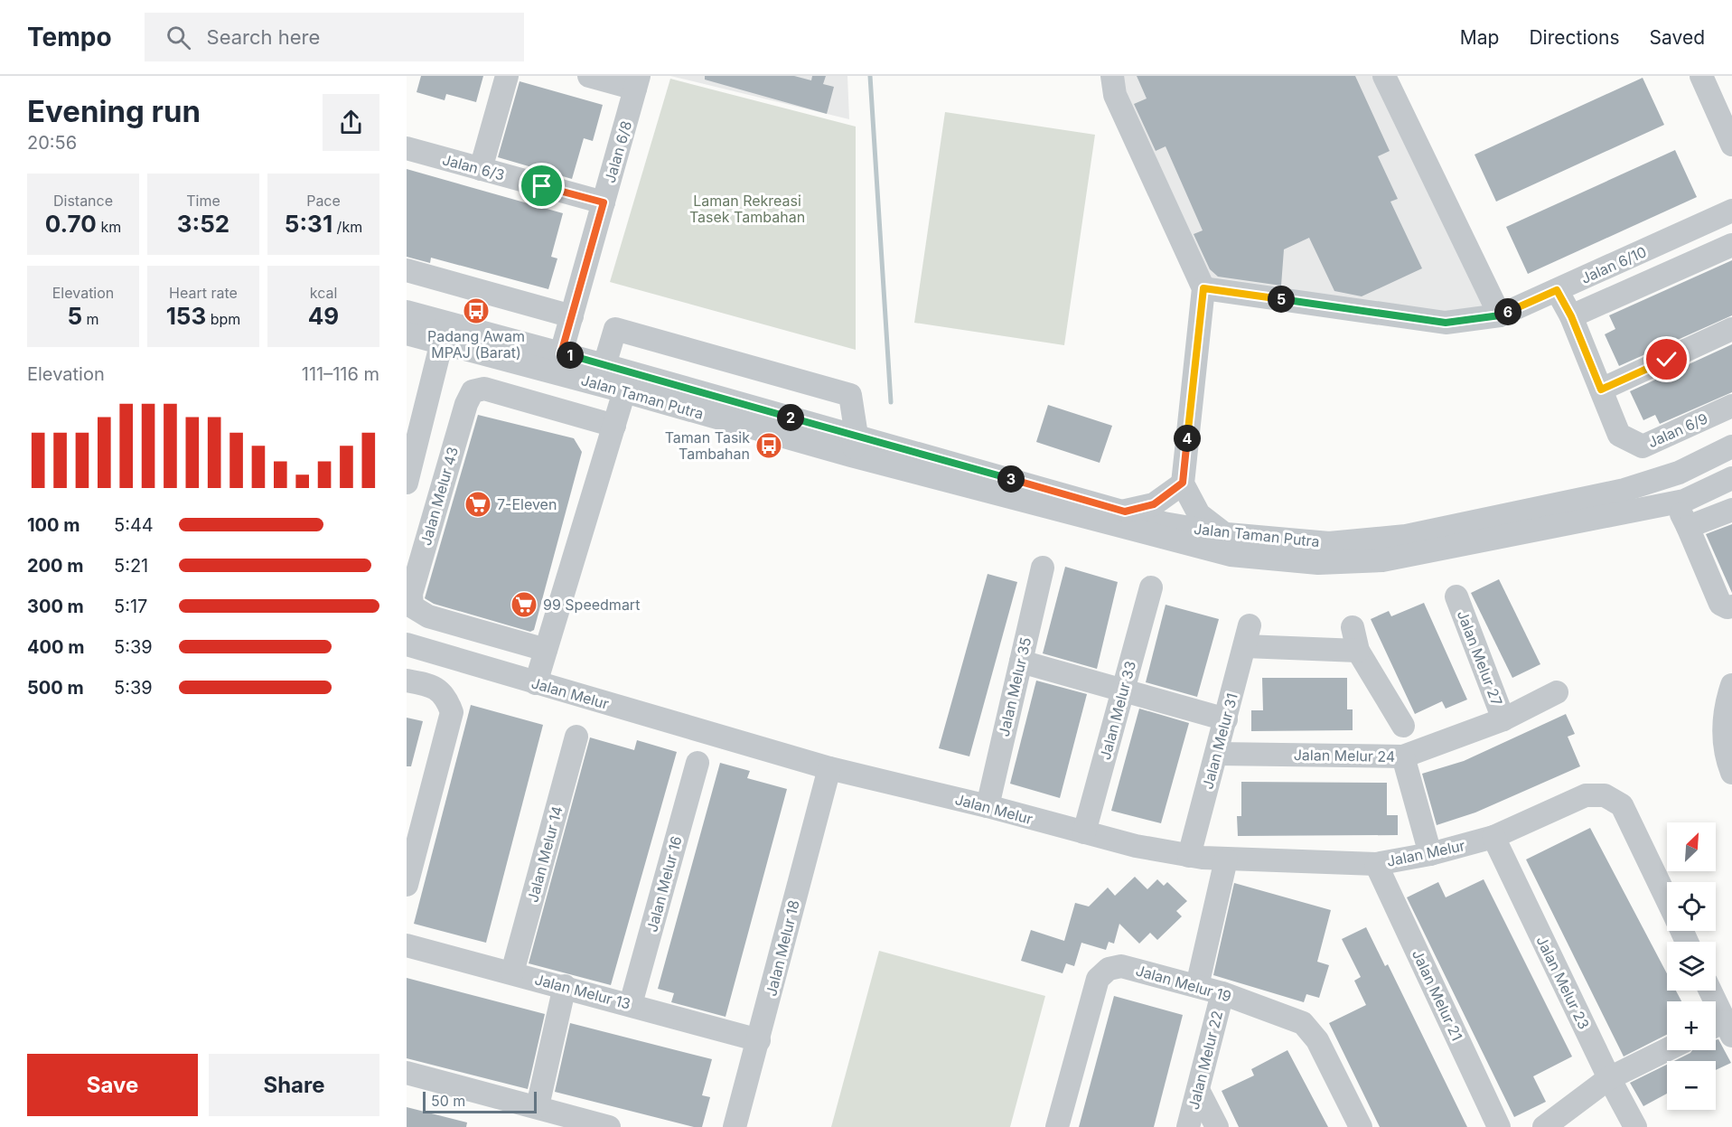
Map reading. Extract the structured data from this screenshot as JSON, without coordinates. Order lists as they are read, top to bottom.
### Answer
{
  "streets": {
    "street": [
      "Jalan 6/8",
      "Jalan 6/3",
      "Jalan 6/10",
      "Jalan Taman Putra",
      "Jalan 6/9",
      "Jalan Melur 43",
      "Jalan Melur 27",
      "Jalan Melur 35",
      "Jalan Melur",
      "Jalan Melur 33",
      "Jalan Melur 31",
      "Jalan Melur 24",
      "Jalan Melur 14",
      "Jalan Melur 16",
      "Jalan Melur 18",
      "Jalan Melur 23",
      "Jalan Melur 19",
      "Jalan Melur 13",
      "Jalan Melur 21",
      "Jalan Melur 22"
    ]
  },
  "crossings": [
    ["Jalan 6/8", "Jalan 6/3"],
    ["Jalan 6/8", "Jalan Taman Putra"],
    ["Jalan 6/10", "Jalan 6/9"],
    ["Jalan Melur 27", "Jalan Melur 24"],
    ["Jalan Melur 35", "Jalan Melur"],
    ["Jalan Melur", "Jalan Melur 33"],
    ["Jalan Melur", "Jalan Melur 31"],
    ["Jalan Melur", "Jalan Melur 18"],
    ["Jalan Melur", "Jalan Melur 23"],
    ["Jalan Melur", "Jalan Melur 21"],
    ["Jalan Melur 31", "Jalan Melur 24"],
    ["Jalan Melur 14", "Jalan Melur 13"],
    ["Jalan Melur 16", "Jalan Melur 13"],
    ["Jalan Melur 18", "Jalan Melur 13"],
    ["Jalan Melur 19", "Jalan Melur 22"]
  ],
  "parks": ["Laman Rekreasi Tasek Tambahan"],
  "places": {
    "bus stop": ["Padang Awam MPAJ (Barat)", "Taman Tasik Tambahan"],
    "supermarket": ["7-Eleven", "99 Speedmart"]
  },
  "scale_bar": "50 m",
  "north": "top right",
  "page": {
    "header": "Tempo",
    "search": "Search here",
    "nav": ["Map", "Directions", "Saved"],
    "heading": ["Evening run", "20:56"],
    "stats": [
      ["Distance", "0.70 km"],
      ["Time", "3:52"],
      ["Pace", "5:31 /km"],
      ["Elevation", "5 m"],
      ["Heart rate", "153 bpm"],
      ["kcal", "49"]
    ],
    "pins": [
      "5",
      "6",
      "1",
      "2",
      "4",
      "3"
    ],
    "chart": ["Elevation", "111–116 m"],
    "list": [
      {
        "name": "100 m",
        "note": "5:44"
      },
      {
        "name": "200 m",
        "note": "5:21"
      },
      {
        "name": "300 m",
        "note": "5:17"
      },
      {
        "name": "400 m",
        "note": "5:39"
      },
      {
        "name": "500 m",
        "note": "5:39"
      }
    ],
    "map_buttons": ["+", "−"],
    "buttons": ["Save", "Share"],
    "scale": "50 m"
  }
}
